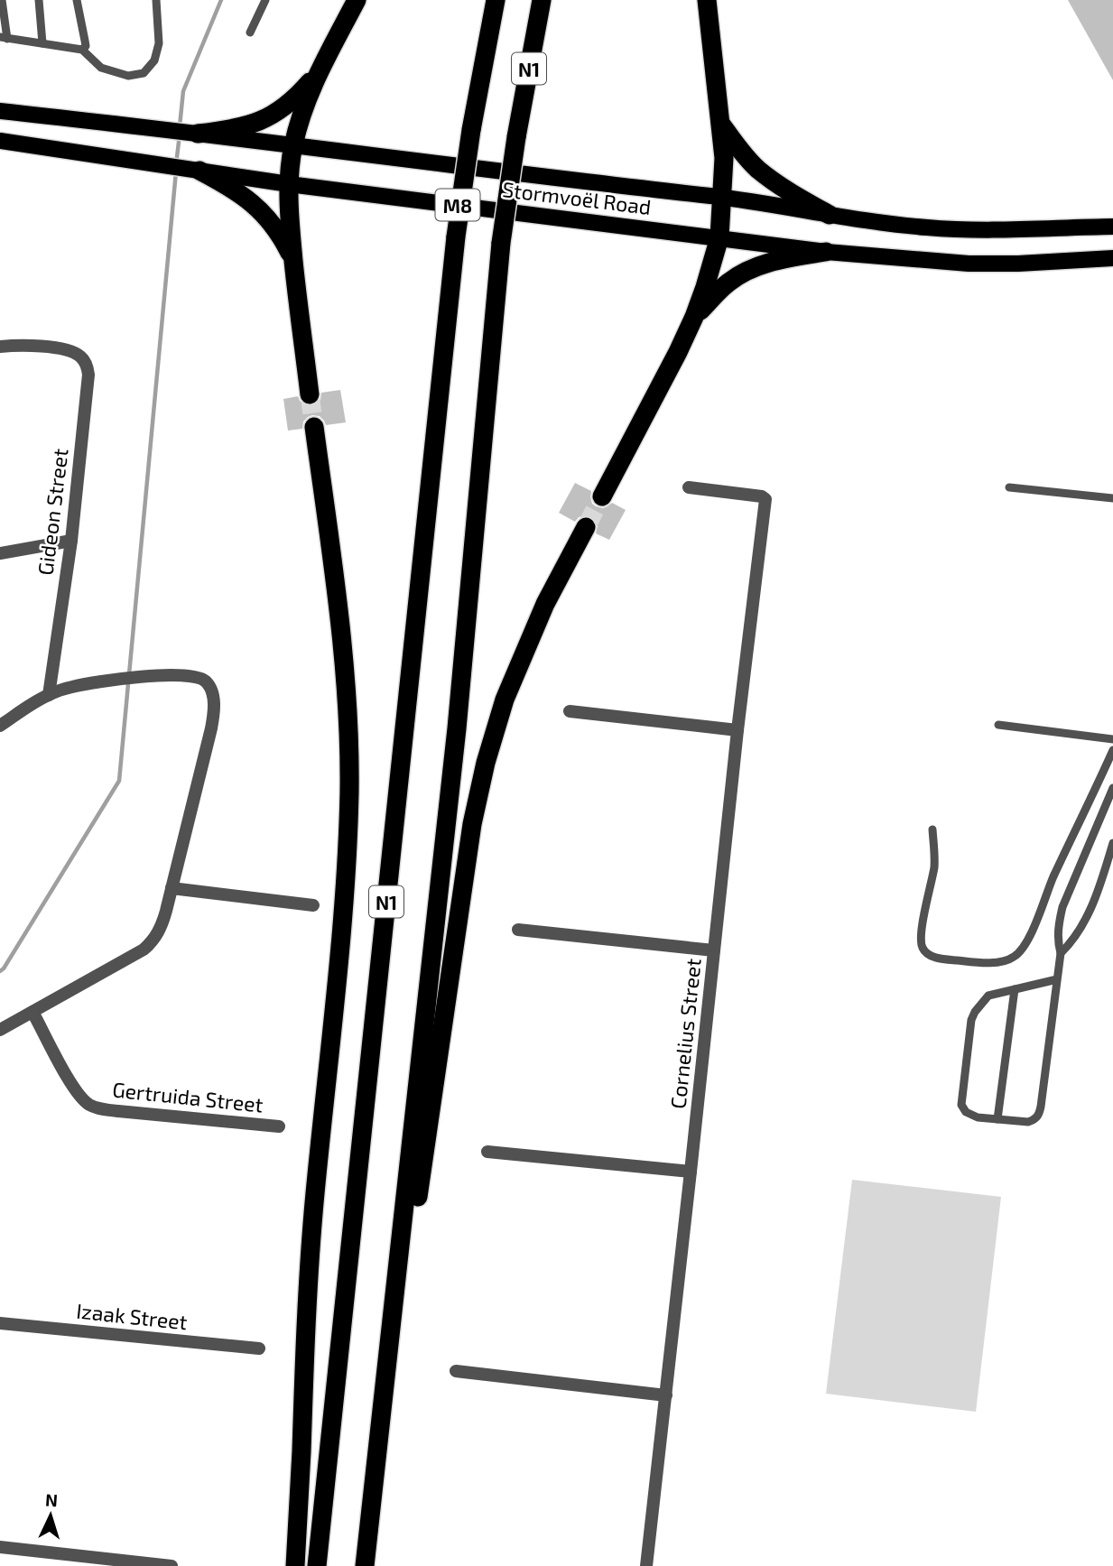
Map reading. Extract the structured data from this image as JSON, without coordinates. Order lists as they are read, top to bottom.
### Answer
{
  "streets": {
    "highway": ["N1"],
    "main road": ["Stormvoël Road", "M8"],
    "street": [
      "Gideon Street",
      "Cornelius Street",
      "Gertruida Street",
      "Izaak Street"
    ]
  },
  "north": "top"
}
